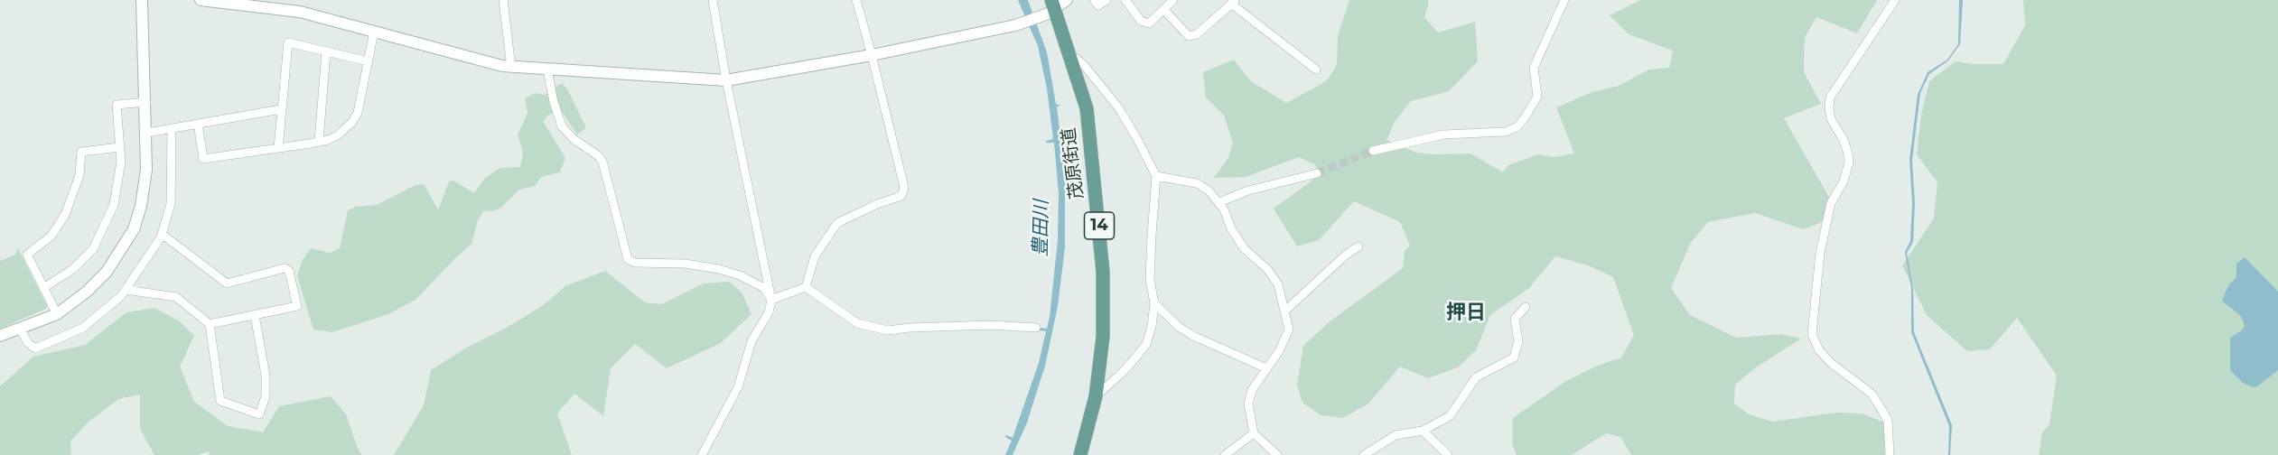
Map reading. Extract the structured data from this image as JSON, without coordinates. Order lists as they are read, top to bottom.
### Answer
{
  "streets": {
    "main road": ["茂原街道", "14"]
  },
  "districts": ["押日"],
  "water": ["豊田川"]
}
